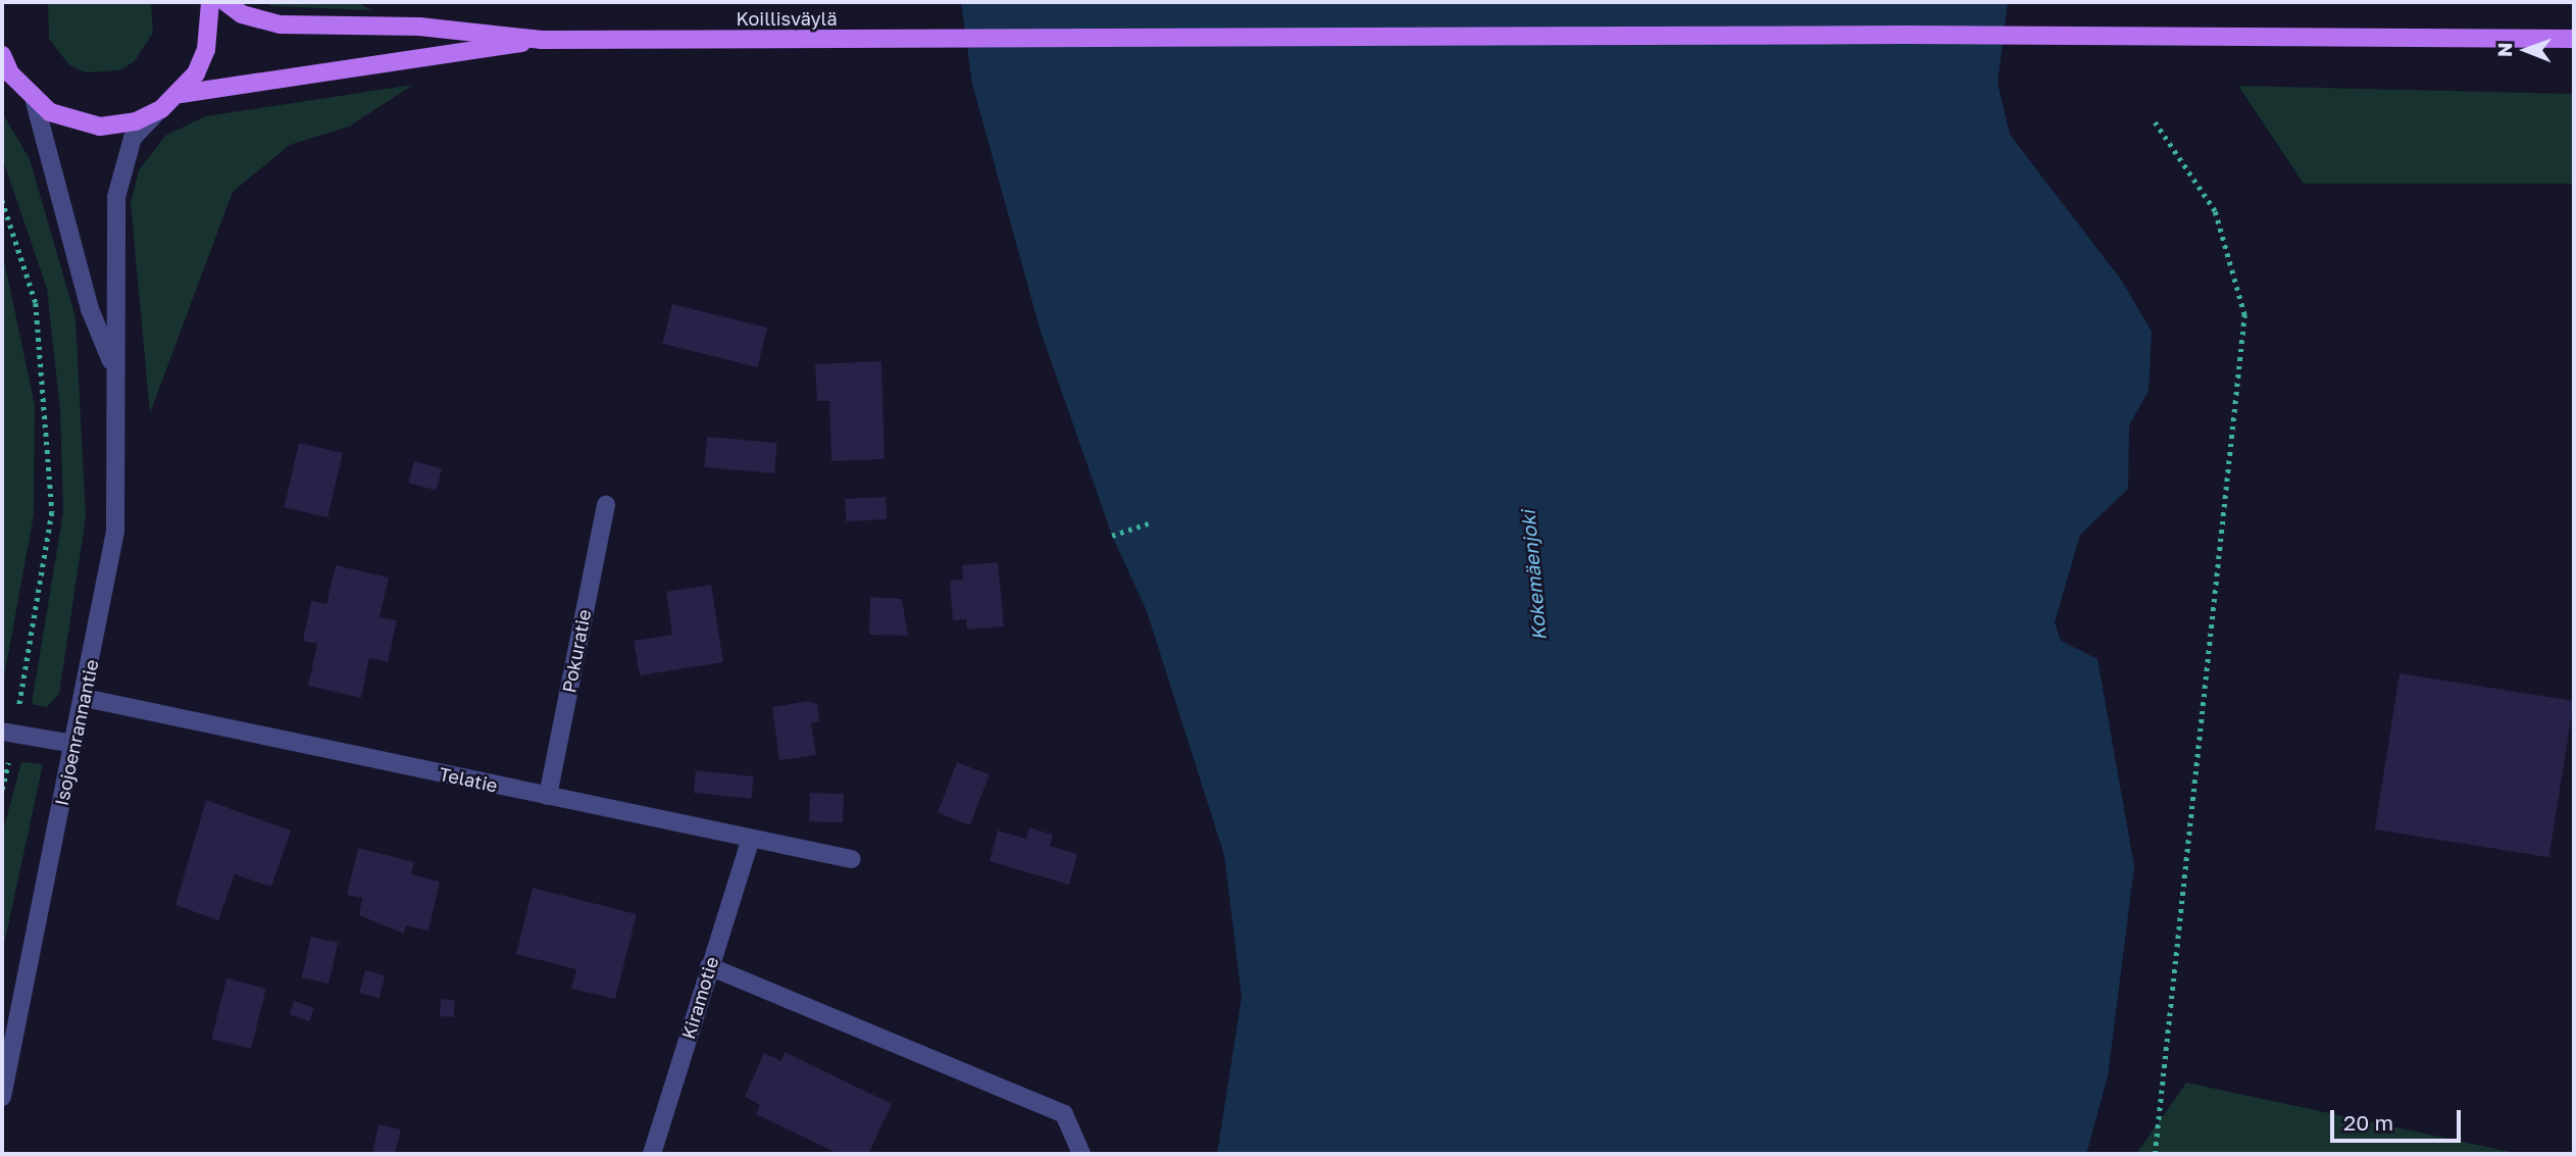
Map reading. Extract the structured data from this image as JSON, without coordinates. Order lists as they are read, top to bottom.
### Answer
{
  "streets": {
    "main road": ["Koillisväylä"],
    "street": [
      "Pokuratie",
      "Isojoenrannantie",
      "Telatie",
      "Kiramotie"
    ]
  },
  "crossings": [
    ["Pokuratie", "Telatie"],
    ["Isojoenrannantie", "Telatie"],
    ["Telatie", "Kiramotie"]
  ],
  "water": ["Kokemäenjoki"],
  "scale_bar": "20 m",
  "north": "left"
}
